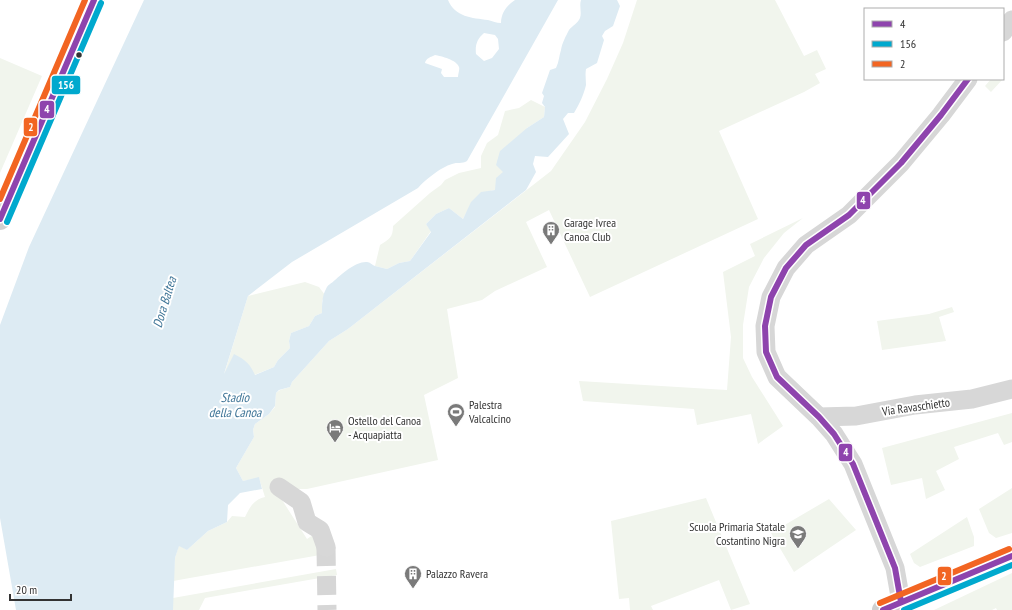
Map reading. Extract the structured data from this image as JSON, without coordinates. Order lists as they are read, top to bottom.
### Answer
{
  "streets": {
    "street": ["Via Ravaschietto"]
  },
  "water": ["Dora Baltea", "Stadio della Canoa"],
  "places": {
    "building": ["Garage Ivrea Canoa Club", "Palazzo Ravera"],
    "sports": ["Palestra Valcalcino"],
    "hotel": ["Ostello del Canoa - Acquapiatta"],
    "school or university": ["Scuola Primaria Statale Costantino Nigra"]
  },
  "lines": ["transit line 4", "transit line 2", "transit line 156"],
  "legend": ["4", "156", "2"],
  "scale_bar": "20 m"
}
